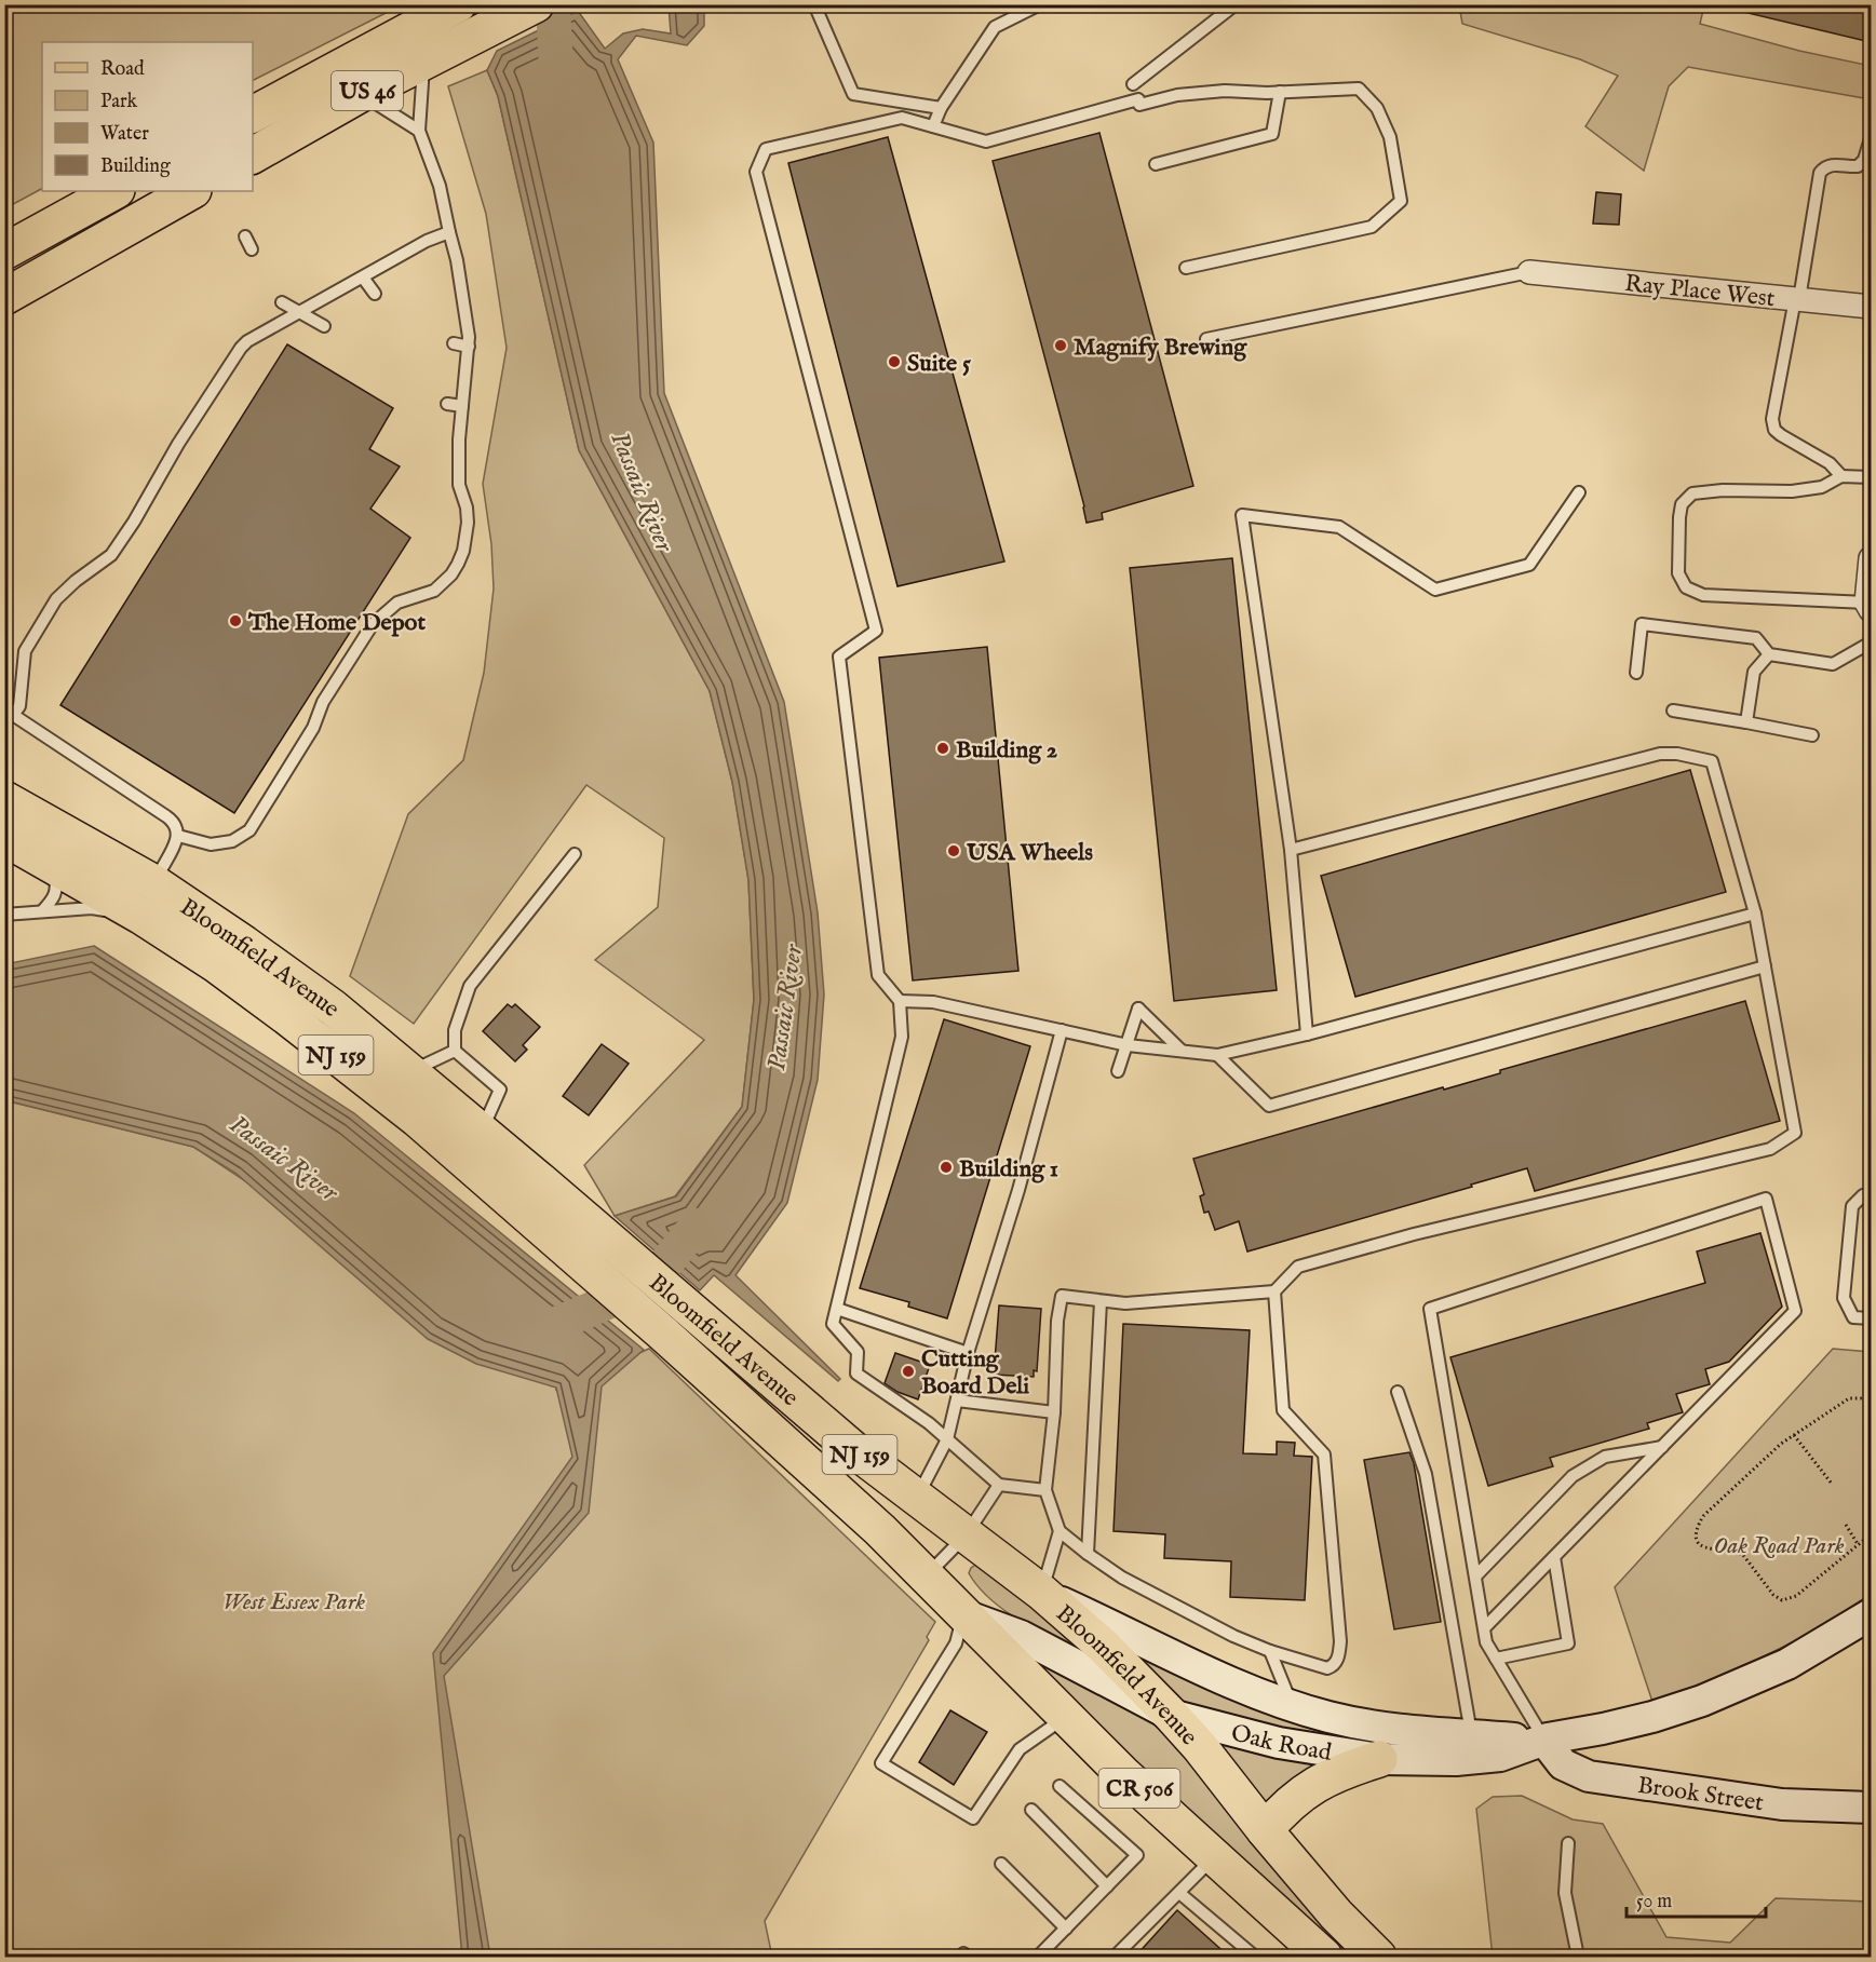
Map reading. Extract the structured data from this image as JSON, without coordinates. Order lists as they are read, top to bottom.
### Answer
{
  "streets": {
    "main road": [
      "US 46",
      "Bloomfield Avenue",
      "NJ 159",
      "CR 506"
    ],
    "street": ["Ray Place West", "Oak Road", "Brook Street"]
  },
  "crossings": [
    ["Bloomfield Avenue", "Oak Road"],
    ["Oak Road", "Brook Street"]
  ],
  "water": ["Passaic River"],
  "parks": ["Oak Road Park", "West Essex Park"],
  "places": [
    "Magnify Brewing",
    "Suite 5",
    "The Home Depot",
    "Building 2",
    "USA Wheels",
    "Building 1",
    "Cutting Board Deli"
  ],
  "legend": [
    "Road",
    "Park",
    "Water",
    "Building"
  ],
  "scale_bar": "50 m"
}
